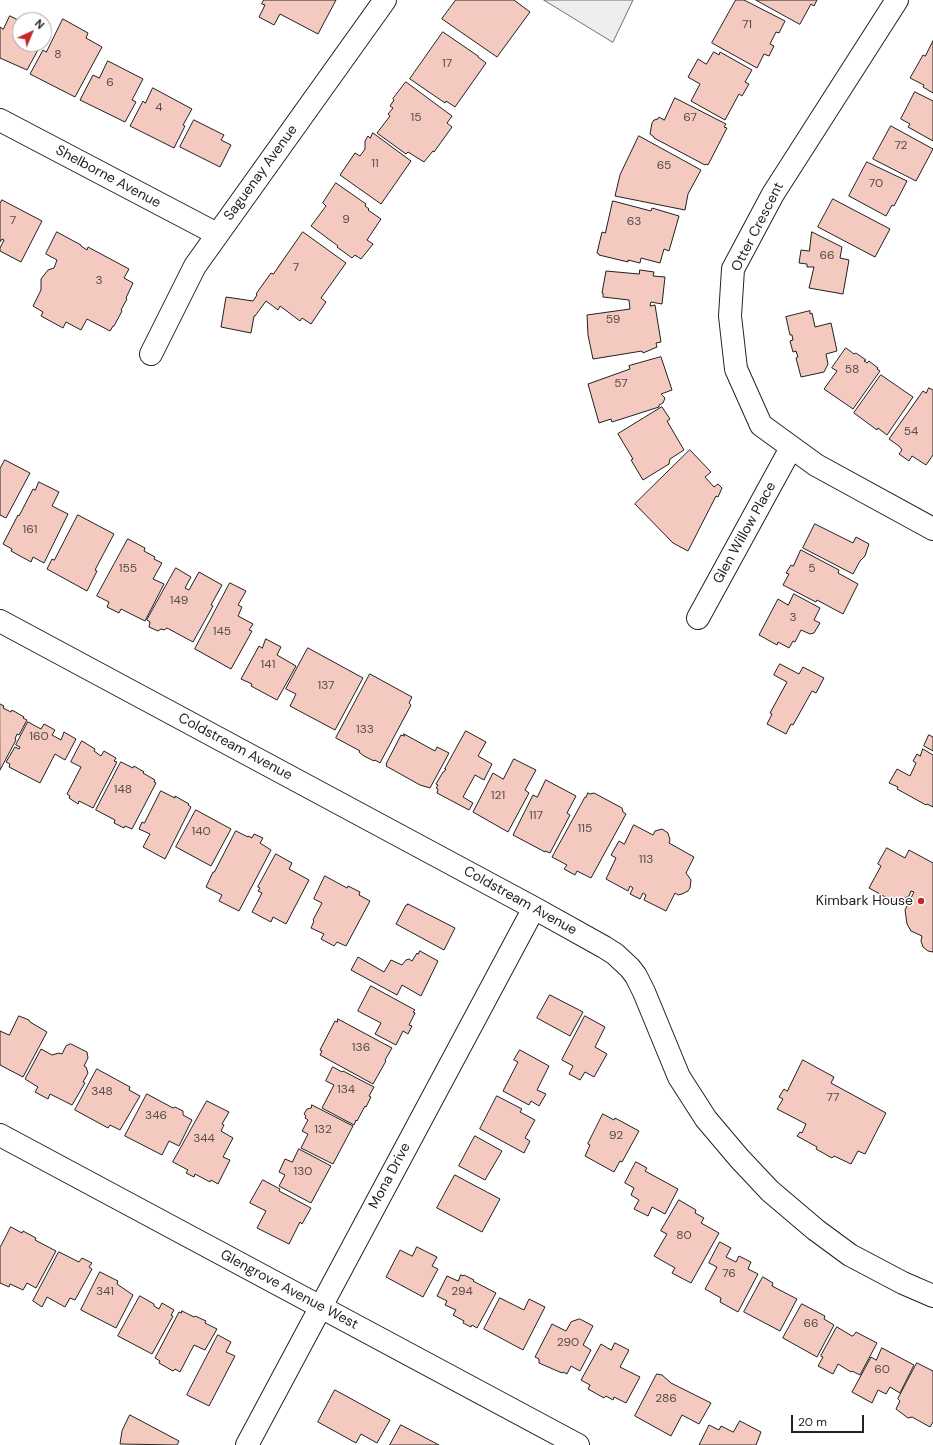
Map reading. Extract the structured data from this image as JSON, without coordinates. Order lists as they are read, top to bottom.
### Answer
{
  "streets": {
    "street": [
      "Saguenay Avenue",
      "Shelborne Avenue",
      "Otter Crescent",
      "Glen Willow Place",
      "Coldstream Avenue",
      "Mona Drive",
      "Glengrove Avenue West"
    ]
  },
  "crossings": [
    ["Saguenay Avenue", "Shelborne Avenue"],
    ["Otter Crescent", "Glen Willow Place"],
    ["Coldstream Avenue", "Mona Drive"],
    ["Mona Drive", "Glengrove Avenue West"]
  ],
  "places": ["Kimbark House"],
  "house_numbers": [
    "71",
    "8",
    "17",
    "6",
    "4",
    "15",
    "67",
    "72",
    "11",
    "65",
    "70",
    "9",
    "7",
    "63",
    "66",
    "7",
    "3",
    "59",
    "58",
    "57",
    "54",
    "161",
    "155",
    "5",
    "149",
    "3",
    "145",
    "141",
    "137",
    "133",
    "160",
    "148",
    "121",
    "117",
    "115",
    "140",
    "113",
    "136",
    "134",
    "348",
    "77",
    "346",
    "132",
    "92",
    "344",
    "130",
    "80",
    "76",
    "341",
    "294",
    "66",
    "290",
    "60",
    "286"
  ],
  "scale_bar": "20 m",
  "north": "top right"
}
